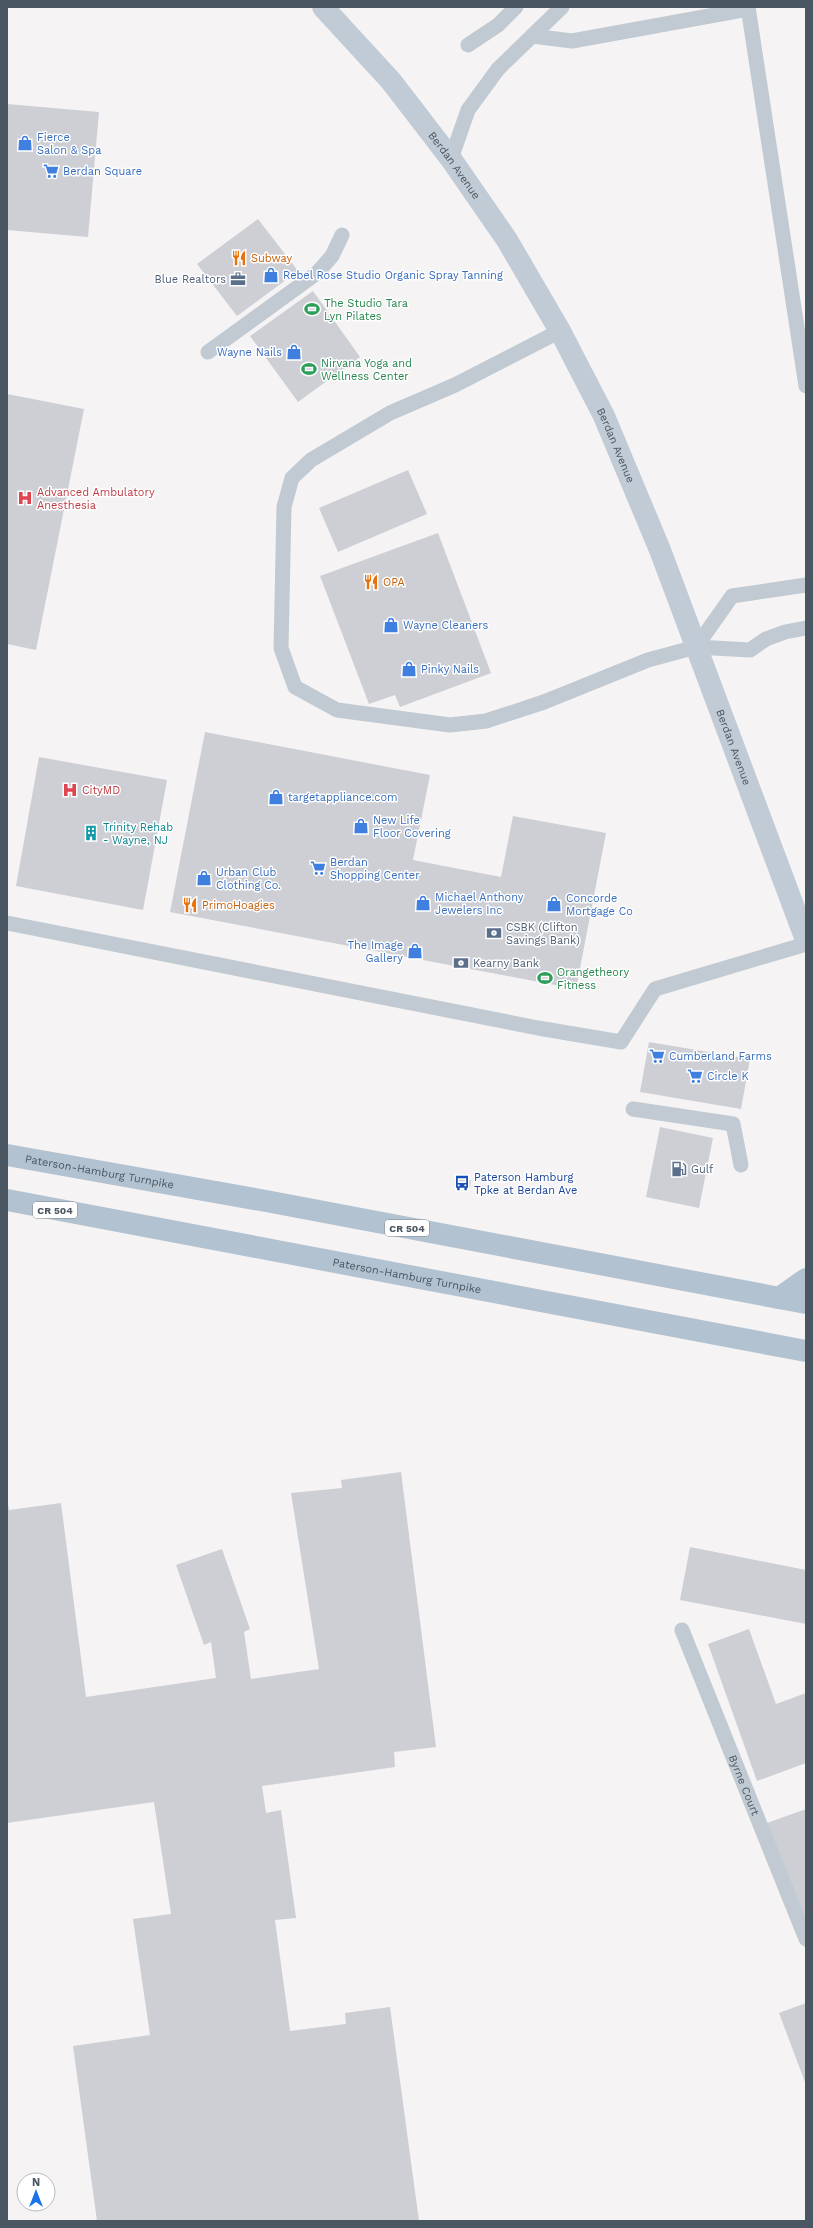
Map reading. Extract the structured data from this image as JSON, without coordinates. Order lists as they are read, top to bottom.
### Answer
{
  "streets": {
    "main road": ["Berdan Avenue", "Paterson-Hamburg Turnpike", "CR 504"],
    "lane": ["Byrne Court"]
  },
  "places": {
    "shop": [
      "Fierce Salon & Spa",
      "Rebel Rose Studio Organic Spray Tanning",
      "Wayne Nails",
      "Wayne Cleaners",
      "Pinky Nails",
      "targetappliance.com",
      "New Life Floor Covering",
      "Urban Club Clothing Co.",
      "Michael Anthony Jewelers Inc",
      "Concorde Mortgage Co",
      "The Image Gallery"
    ],
    "supermarket": [
      "Berdan Square",
      "Berdan Shopping Center",
      "Cumberland Farms",
      "Circle K"
    ],
    "restaurant": ["Subway", "OPA", "PrimoHoagies"],
    "office": ["Blue Realtors"],
    "sports": ["The Studio Tara Lyn Pilates", "Nirvana Yoga and Wellness Center", "Orangetheory Fitness"],
    "hospital": ["Advanced Ambulatory Anesthesia", "CityMD"],
    "building": ["Trinity Rehab - Wayne, NJ"],
    "bank": ["CSBK (Clifton Savings Bank)", "Kearny Bank"],
    "fuel station": ["Gulf"],
    "bus stop": ["Paterson Hamburg Tpke at Berdan Ave"]
  },
  "north": "top"
}
